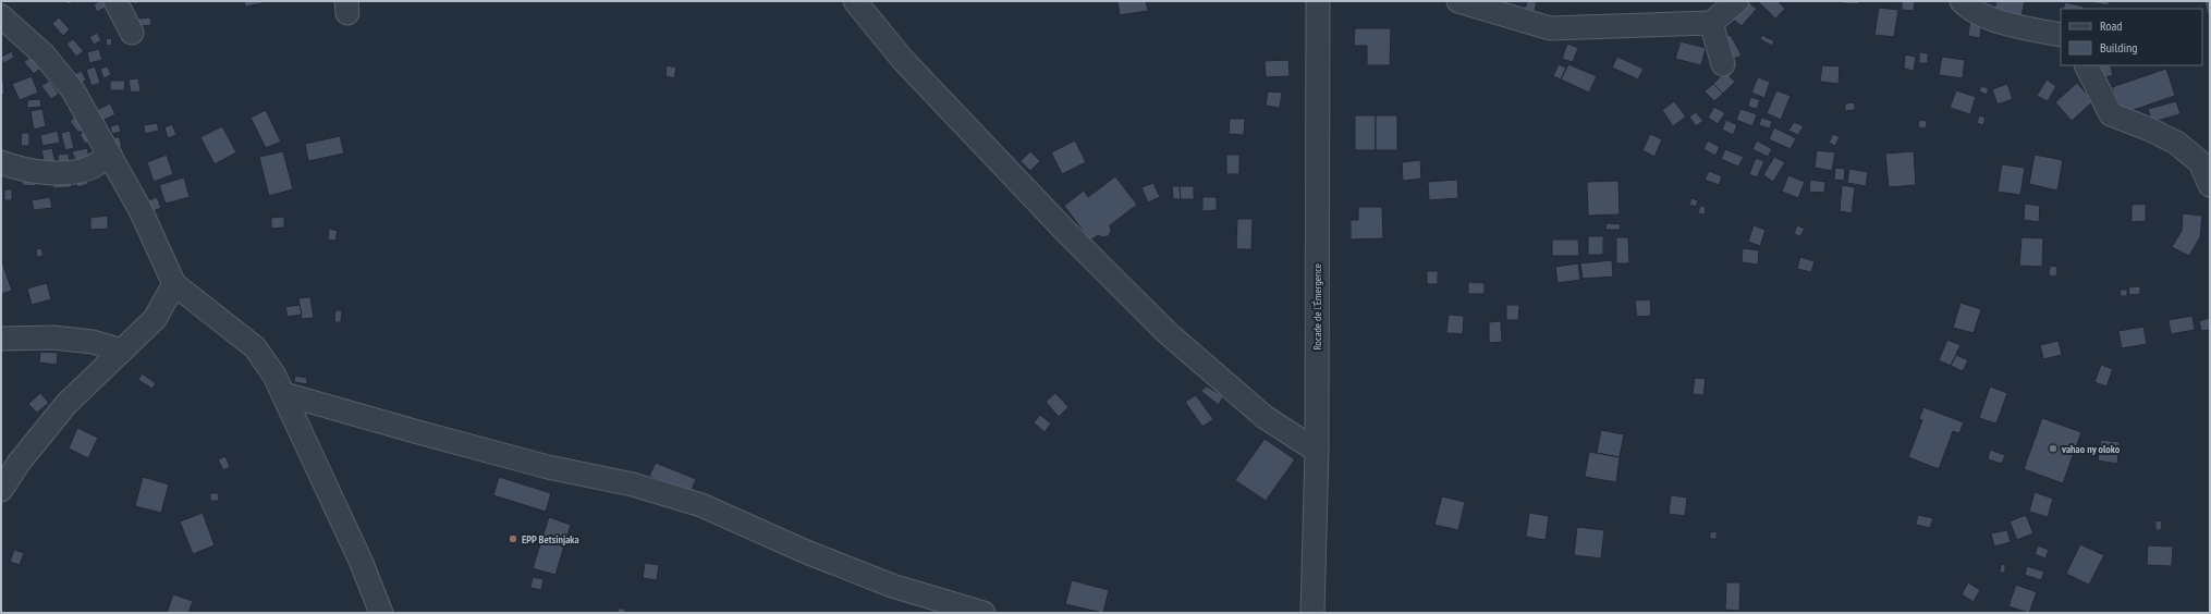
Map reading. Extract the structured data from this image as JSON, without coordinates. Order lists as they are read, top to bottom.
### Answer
{
  "streets": {
    "street": ["Rocade de l'Émergence"]
  },
  "places": ["vahao ny oloko", "EPP Betsinjaka"],
  "legend": ["Road", "Building"]
}
